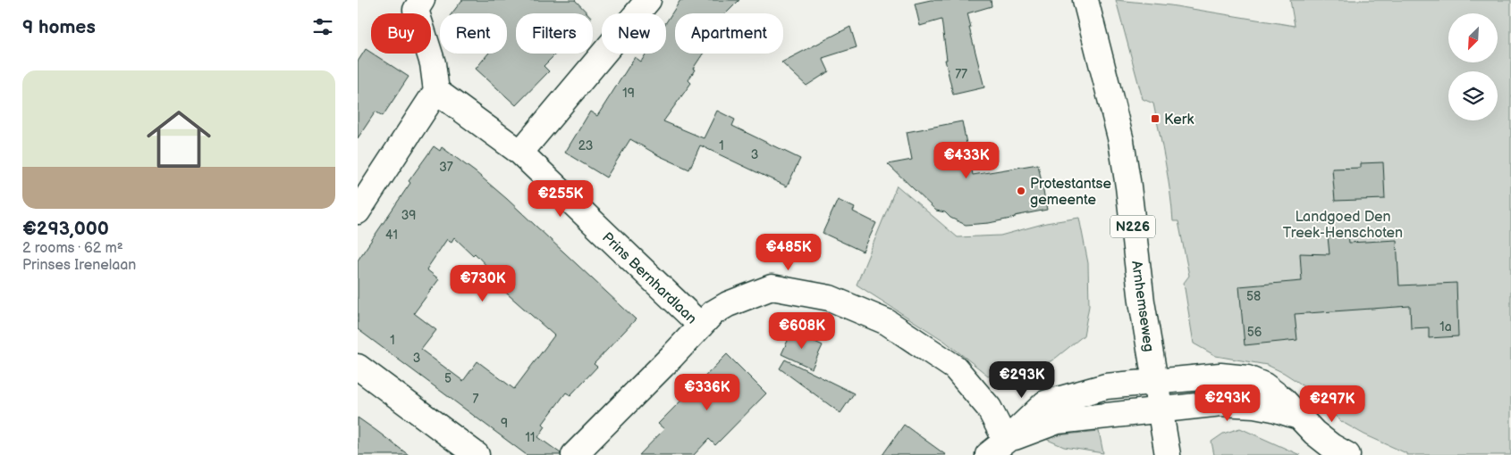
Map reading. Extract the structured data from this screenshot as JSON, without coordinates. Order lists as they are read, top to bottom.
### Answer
{
  "streets": {
    "street": ["N226", "Prins Bernhardlaan", "Arnhemseweg"]
  },
  "parks": ["Landgoed Den Treek-Henschoten"],
  "places": {
    "transit": ["Kerk"],
    "other": ["Protestantse gemeente"]
  },
  "house_numbers": [
    "77",
    "19",
    "23",
    "1",
    "3",
    "37",
    "39",
    "41",
    "58",
    "1a",
    "56",
    "1",
    "3",
    "5",
    "7",
    "9",
    "11"
  ],
  "north": "bottom left",
  "page": {
    "heading": "9 homes",
    "chip": [
      "Buy",
      "Rent",
      "Filters",
      "New",
      "Apartment"
    ],
    "list": [
      {
        "name": "€293,000",
        "note": "2 rooms · 62 m² · Prinses Irenelaan"
      }
    ],
    "price": [
      "€433K",
      "€255K",
      "€485K",
      "€730K",
      "€608K",
      "€293K",
      "€336K",
      "€293K",
      "€297K"
    ]
  }
}
